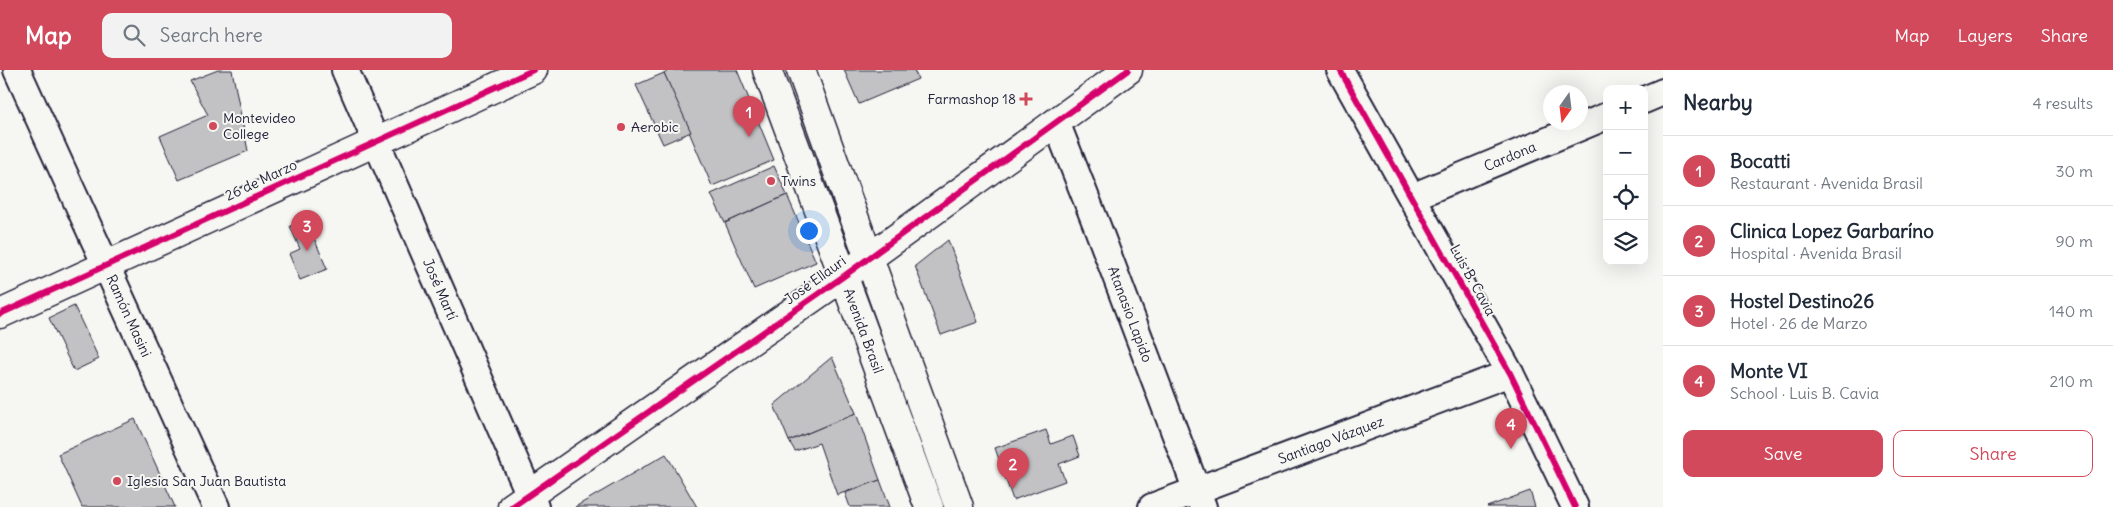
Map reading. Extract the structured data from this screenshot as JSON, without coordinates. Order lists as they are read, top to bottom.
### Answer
{
  "streets": {
    "street": [
      "Cardona",
      "26 de Marzo",
      "José Ellauri",
      "Luis B. Cavia",
      "José Martí",
      "Atanasio Lapido",
      "Ramón Masini",
      "Avenida Brasil",
      "Santiago Vázquez"
    ]
  },
  "crossings": [
    ["Cardona", "Luis B. Cavia"],
    ["26 de Marzo", "José Martí"],
    ["26 de Marzo", "Ramón Masini"],
    ["José Ellauri", "José Martí"],
    ["José Ellauri", "Atanasio Lapido"],
    ["José Ellauri", "Avenida Brasil"],
    ["Luis B. Cavia", "Santiago Vázquez"],
    ["Atanasio Lapido", "Santiago Vázquez"]
  ],
  "places": {
    "health": ["Farmashop 18"],
    "other": [
      "Montevideo College",
      "Aerobic",
      "Twins",
      "Iglesia San Juan Bautista"
    ]
  },
  "north": "bottom",
  "page": {
    "header": "Map",
    "search": "Search here",
    "nav": ["Map", "Layers", "Share"],
    "heading": ["Nearby", "4 results"],
    "map_buttons": ["+", "−"],
    "pins": [
      "1",
      "3",
      "4",
      "2"
    ],
    "list": [
      {
        "mark": "1",
        "name": "Bocatti",
        "note": "Restaurant · Avenida Brasil",
        "value": "30 m"
      },
      {
        "mark": "2",
        "name": "Clinica Lopez Garbaríno",
        "note": "Hospital · Avenida Brasil",
        "value": "90 m"
      },
      {
        "mark": "3",
        "name": "Hostel Destino26",
        "note": "Hotel · 26 de Marzo",
        "value": "140 m"
      },
      {
        "mark": "4",
        "name": "Monte VI",
        "note": "School · Luis B. Cavia",
        "value": "210 m"
      }
    ],
    "buttons": ["Save", "Share"]
  }
}
